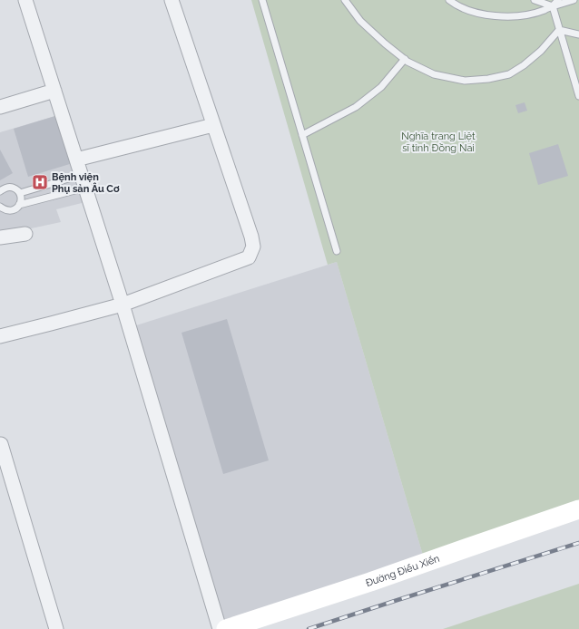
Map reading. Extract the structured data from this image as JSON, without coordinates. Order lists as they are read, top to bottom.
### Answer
{
  "streets": {
    "street": ["Đường Điểu Xiển"]
  },
  "parks": ["Nghĩa trang Liệt sĩ tỉnh Đồng Nai"],
  "places": {
    "hospital": ["Bệnh viện Phụ sản Âu Cơ"]
  }
}
